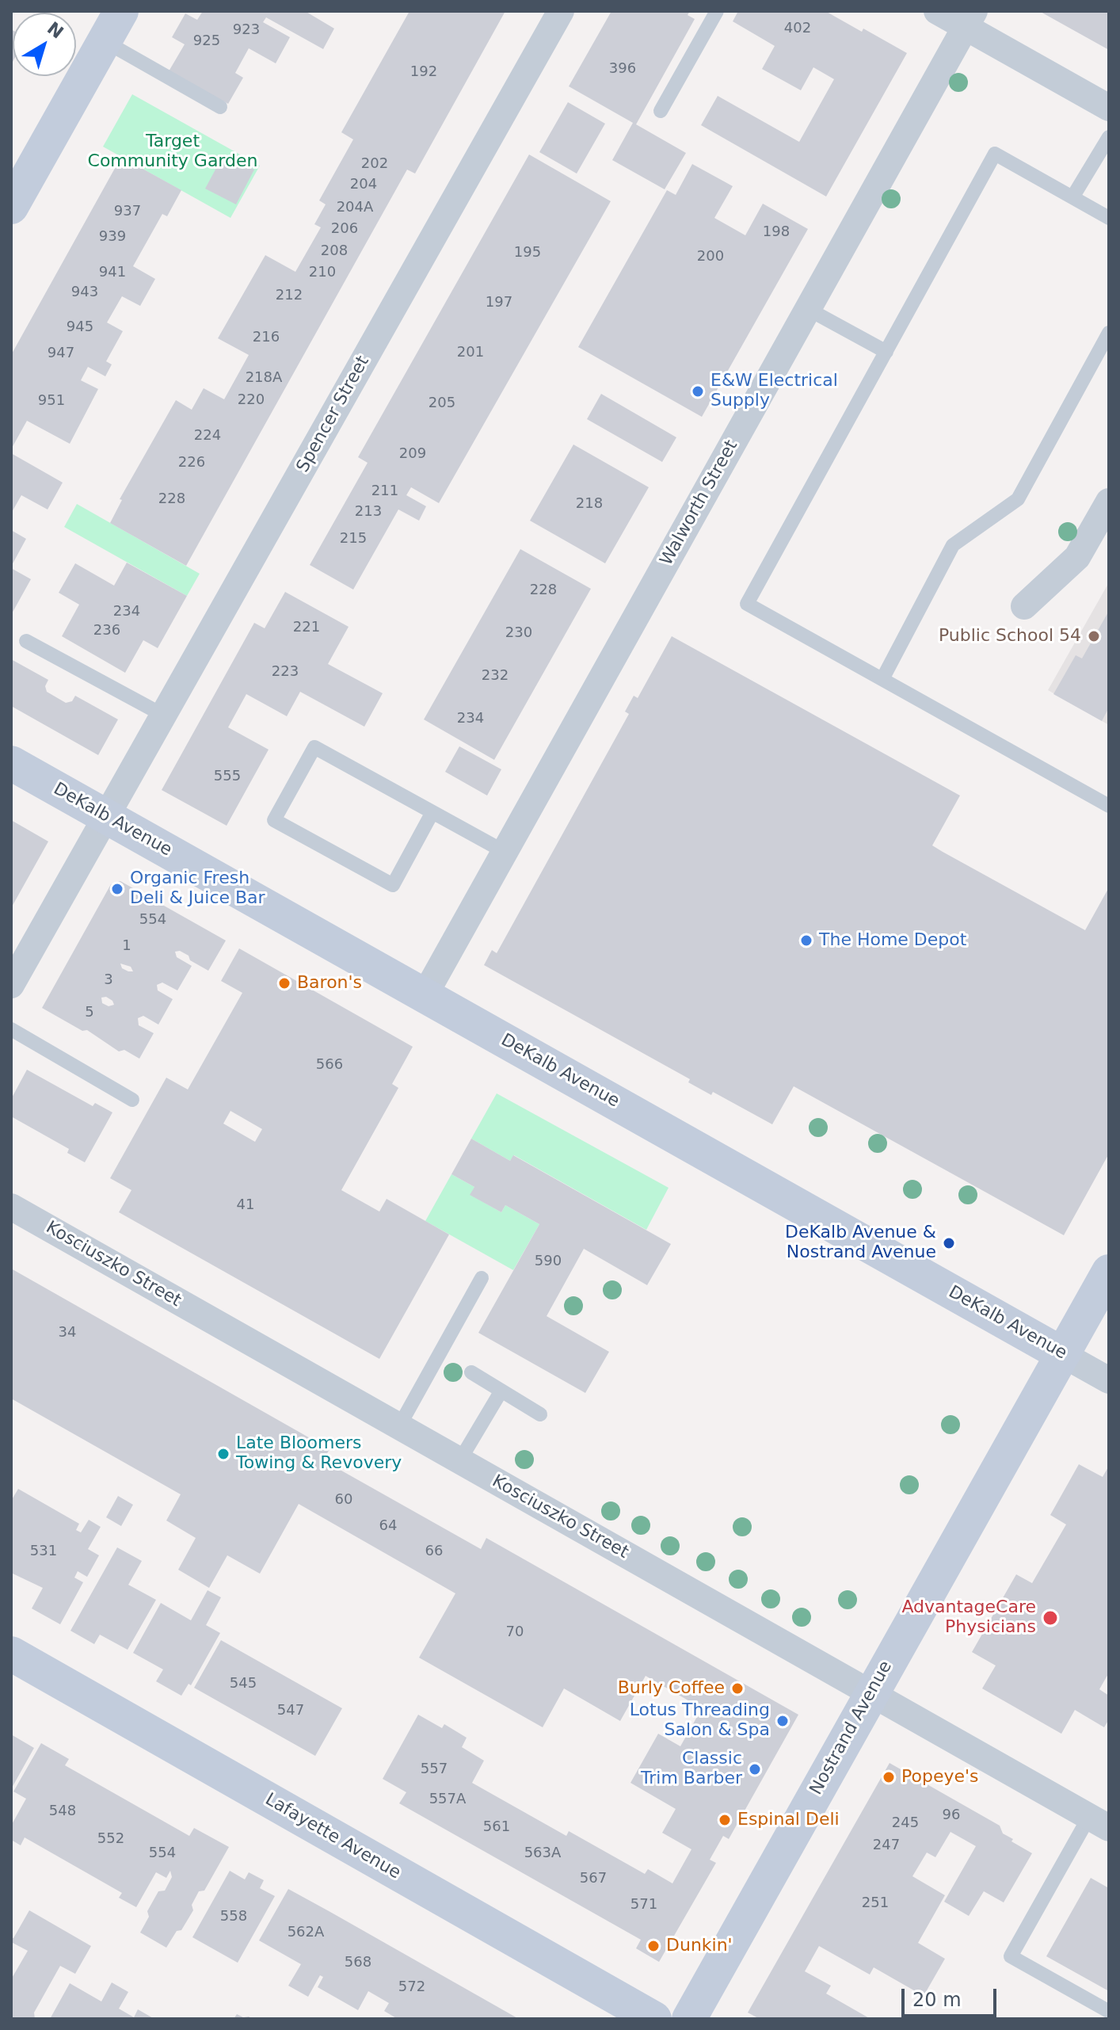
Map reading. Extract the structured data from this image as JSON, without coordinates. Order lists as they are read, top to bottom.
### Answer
{
  "streets": {
    "main road": ["DeKalb Avenue", "Nostrand Avenue", "Lafayette Avenue"],
    "street": ["Spencer Street", "Walworth Street", "Kosciuszko Street"]
  },
  "crossings": [
    ["Spencer Street", "DeKalb Avenue"],
    ["Walworth Street", "DeKalb Avenue"],
    ["DeKalb Avenue", "Nostrand Avenue"],
    ["Kosciuszko Street", "Nostrand Avenue"]
  ],
  "parks": ["Target Community Garden"],
  "places": [
    "E&W Electrical Supply",
    "Public School 54",
    "Organic Fresh Deli & Juice Bar",
    "The Home Depot",
    "Baron's",
    "DeKalb Avenue & Nostrand Avenue",
    "Late Bloomers Towing & Revovery",
    "AdvantageCare Physicians",
    "Burly Coffee",
    "Lotus Threading Salon & Spa",
    "Classic Trim Barber",
    "Popeye's",
    "Espinal Deli",
    "Dunkin'"
  ],
  "house_numbers": [
    "402",
    "923",
    "925",
    "396",
    "192",
    "202",
    "204",
    "204A",
    "937",
    "206",
    "198",
    "939",
    "208",
    "195",
    "200",
    "941",
    "210",
    "943",
    "212",
    "197",
    "945",
    "216",
    "201",
    "947",
    "218A",
    "220",
    "951",
    "205",
    "224",
    "209",
    "226",
    "211",
    "228",
    "218",
    "213",
    "215",
    "228",
    "234",
    "221",
    "236",
    "230",
    "223",
    "232",
    "234",
    "555",
    "554",
    "1",
    "3",
    "5",
    "566",
    "41",
    "590",
    "34",
    "60",
    "64",
    "531",
    "66",
    "70",
    "545",
    "547",
    "557",
    "557A",
    "548",
    "96",
    "245",
    "561",
    "552",
    "247",
    "554",
    "563A",
    "567",
    "251",
    "571",
    "558",
    "562A",
    "568",
    "572"
  ],
  "scale_bar": "20 m",
  "north": "top right"
}
